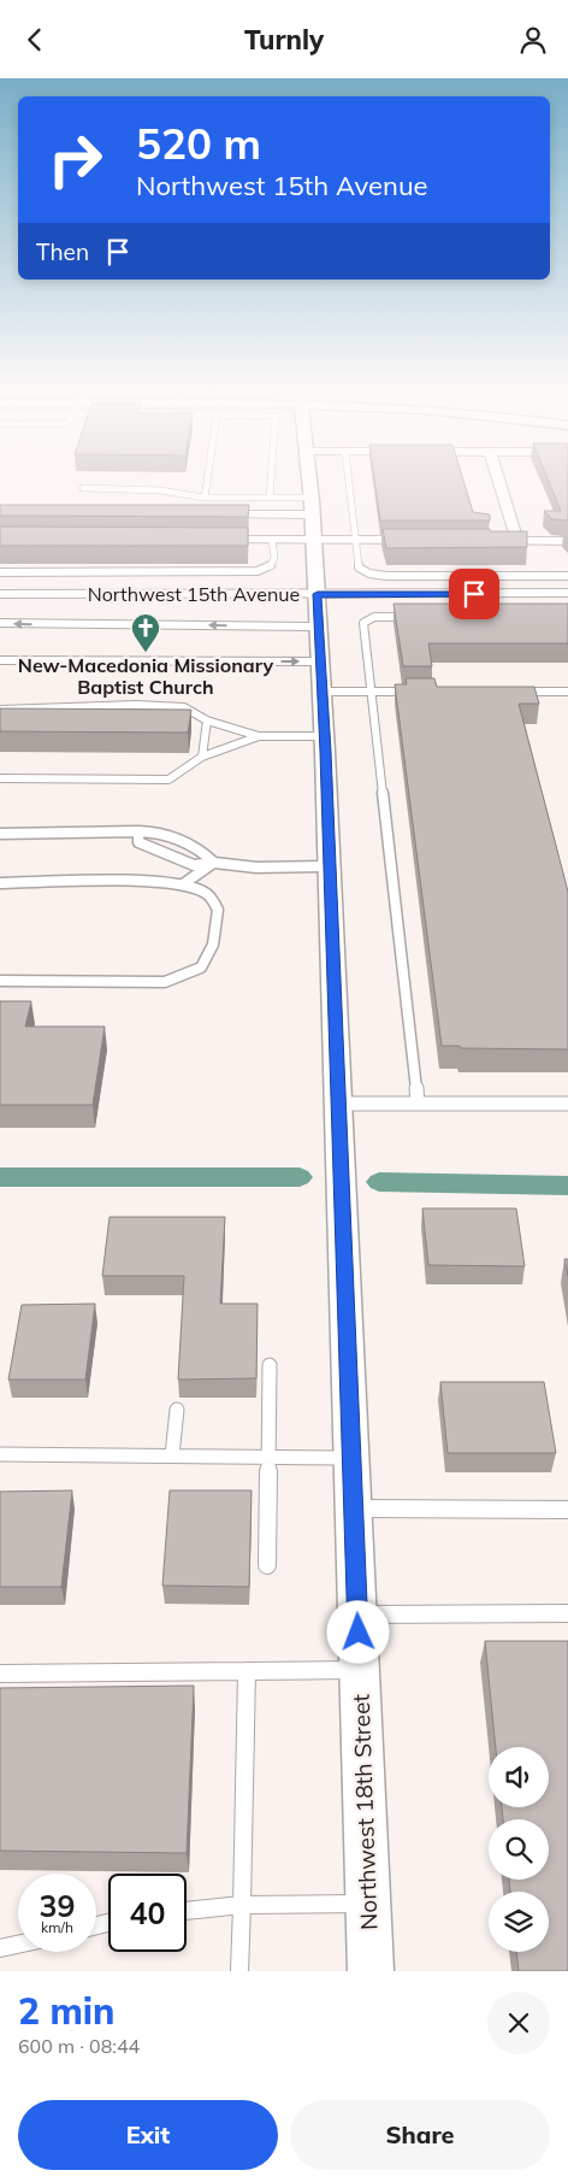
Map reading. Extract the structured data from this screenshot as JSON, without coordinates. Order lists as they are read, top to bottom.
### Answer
{
  "streets": {
    "street": ["Northwest 15th Avenue", "Northwest 18th Street"]
  },
  "crossings": [
    ["Northwest 15th Avenue", "Northwest 18th Street"]
  ],
  "places": {
    "church": ["New-Macedonia Missionary Baptist Church"]
  },
  "page": {
    "header": "Turnly",
    "turn": ["520 m", "Northwest 15th Avenue"],
    "then": "Then",
    "speed": "39 km/h",
    "limit": "40",
    "heading": ["2 min", "600 m · 08:44"],
    "buttons": ["Exit", "Share"]
  }
}
